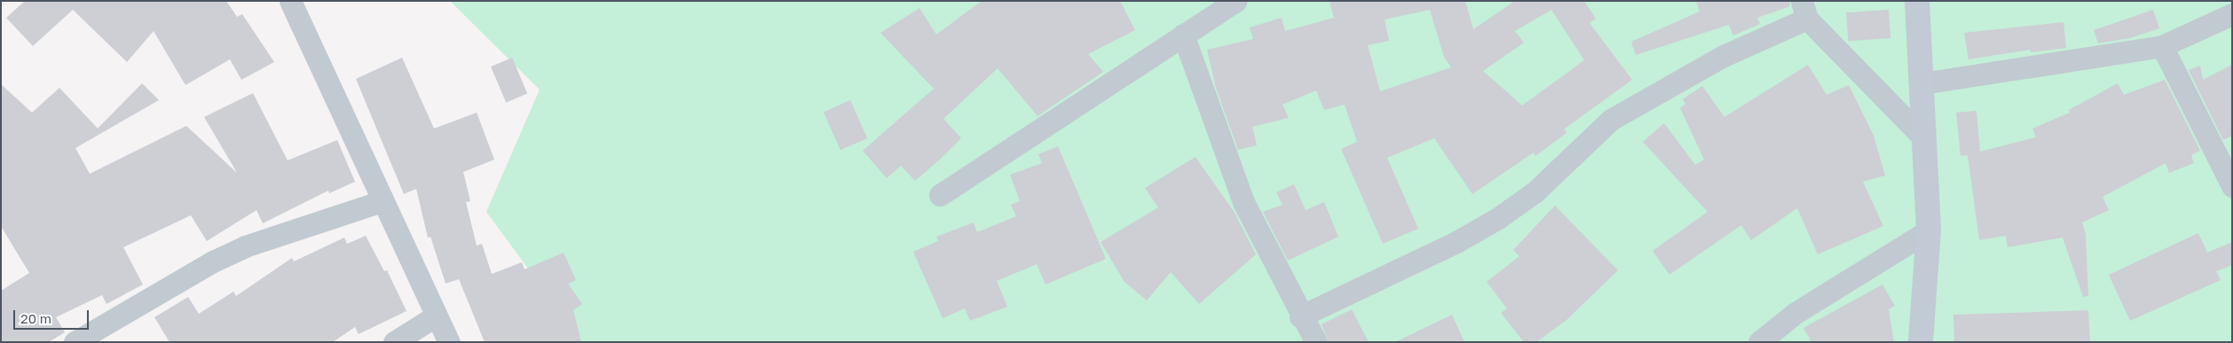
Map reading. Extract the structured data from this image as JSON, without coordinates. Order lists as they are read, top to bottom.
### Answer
{
  "scale_bar": "20 m"
}
